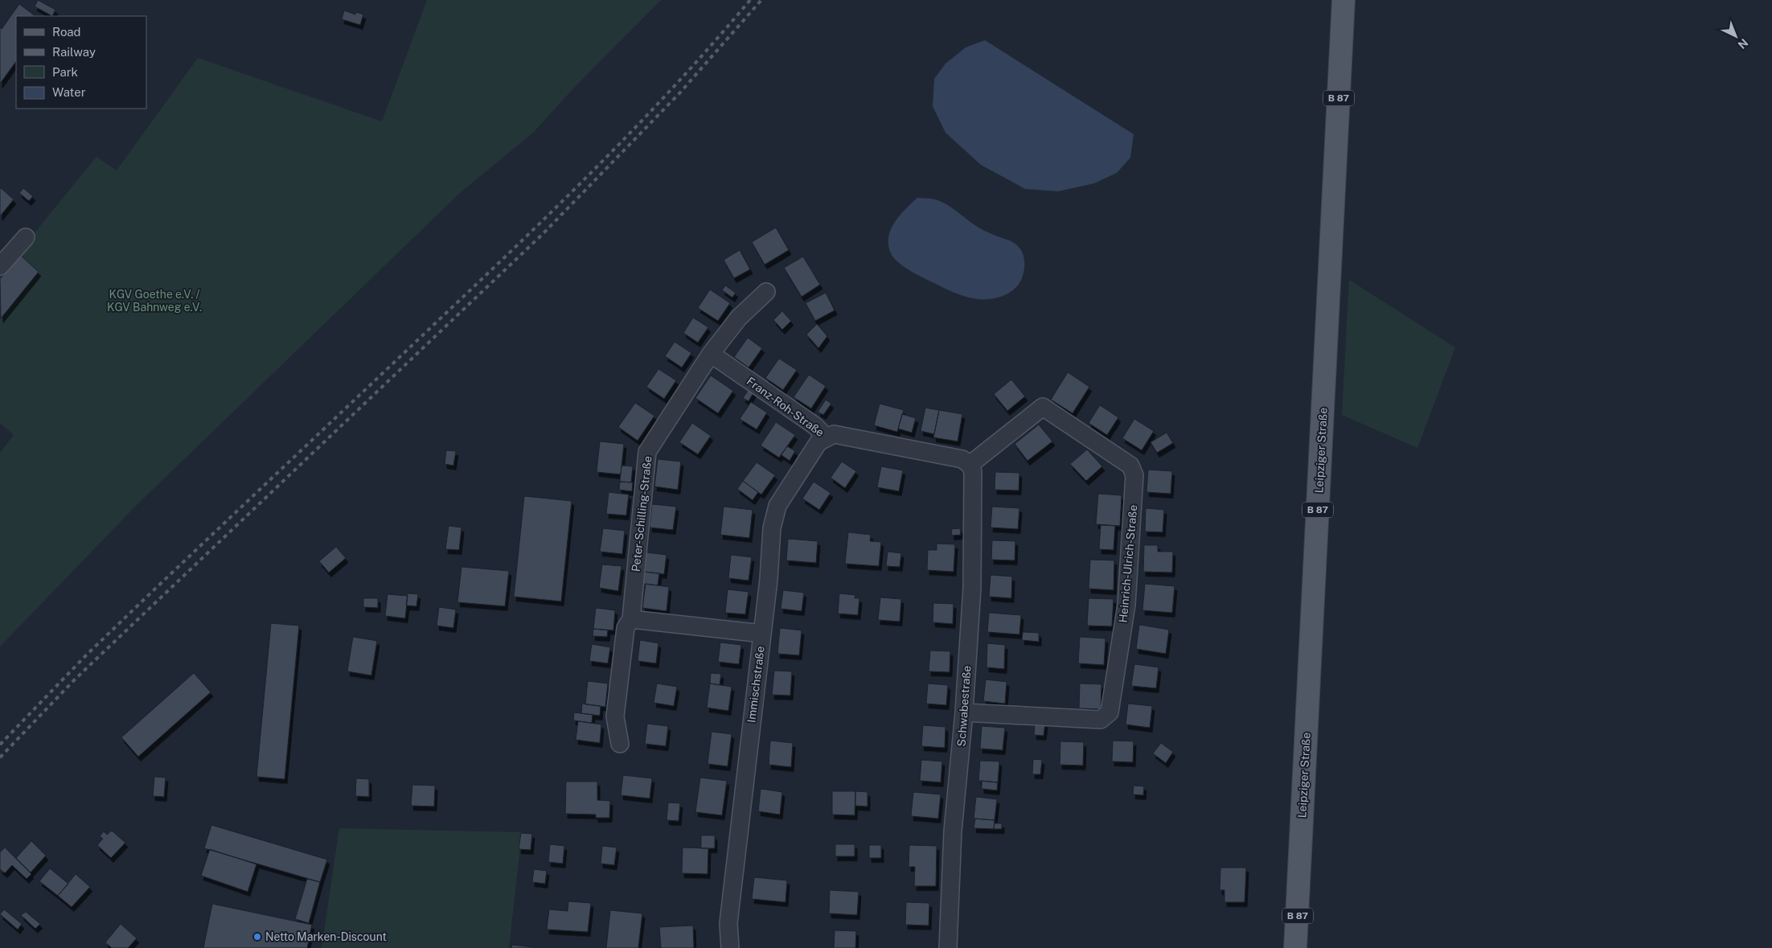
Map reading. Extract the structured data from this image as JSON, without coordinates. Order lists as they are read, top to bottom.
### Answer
{
  "streets": {
    "main road": ["B 87", "Leipziger Straße"],
    "street": [
      "Franz-Roh-Straße",
      "Peter-Schilling-Straße",
      "Heinrich-Ulrich-Straße",
      "Immischstraße",
      "Schwabestraße"
    ]
  },
  "crossings": [
    ["Franz-Roh-Straße", "Peter-Schilling-Straße"],
    ["Franz-Roh-Straße", "Heinrich-Ulrich-Straße"],
    ["Franz-Roh-Straße", "Immischstraße"],
    ["Franz-Roh-Straße", "Schwabestraße"],
    ["Heinrich-Ulrich-Straße", "Schwabestraße"]
  ],
  "parks": ["KGV Goethe e.V. / KGV Bahnweg e.V."],
  "places": ["Netto Marken-Discount"],
  "legend": [
    "Road",
    "Railway",
    "Park",
    "Water"
  ],
  "north": "bottom right"
}
